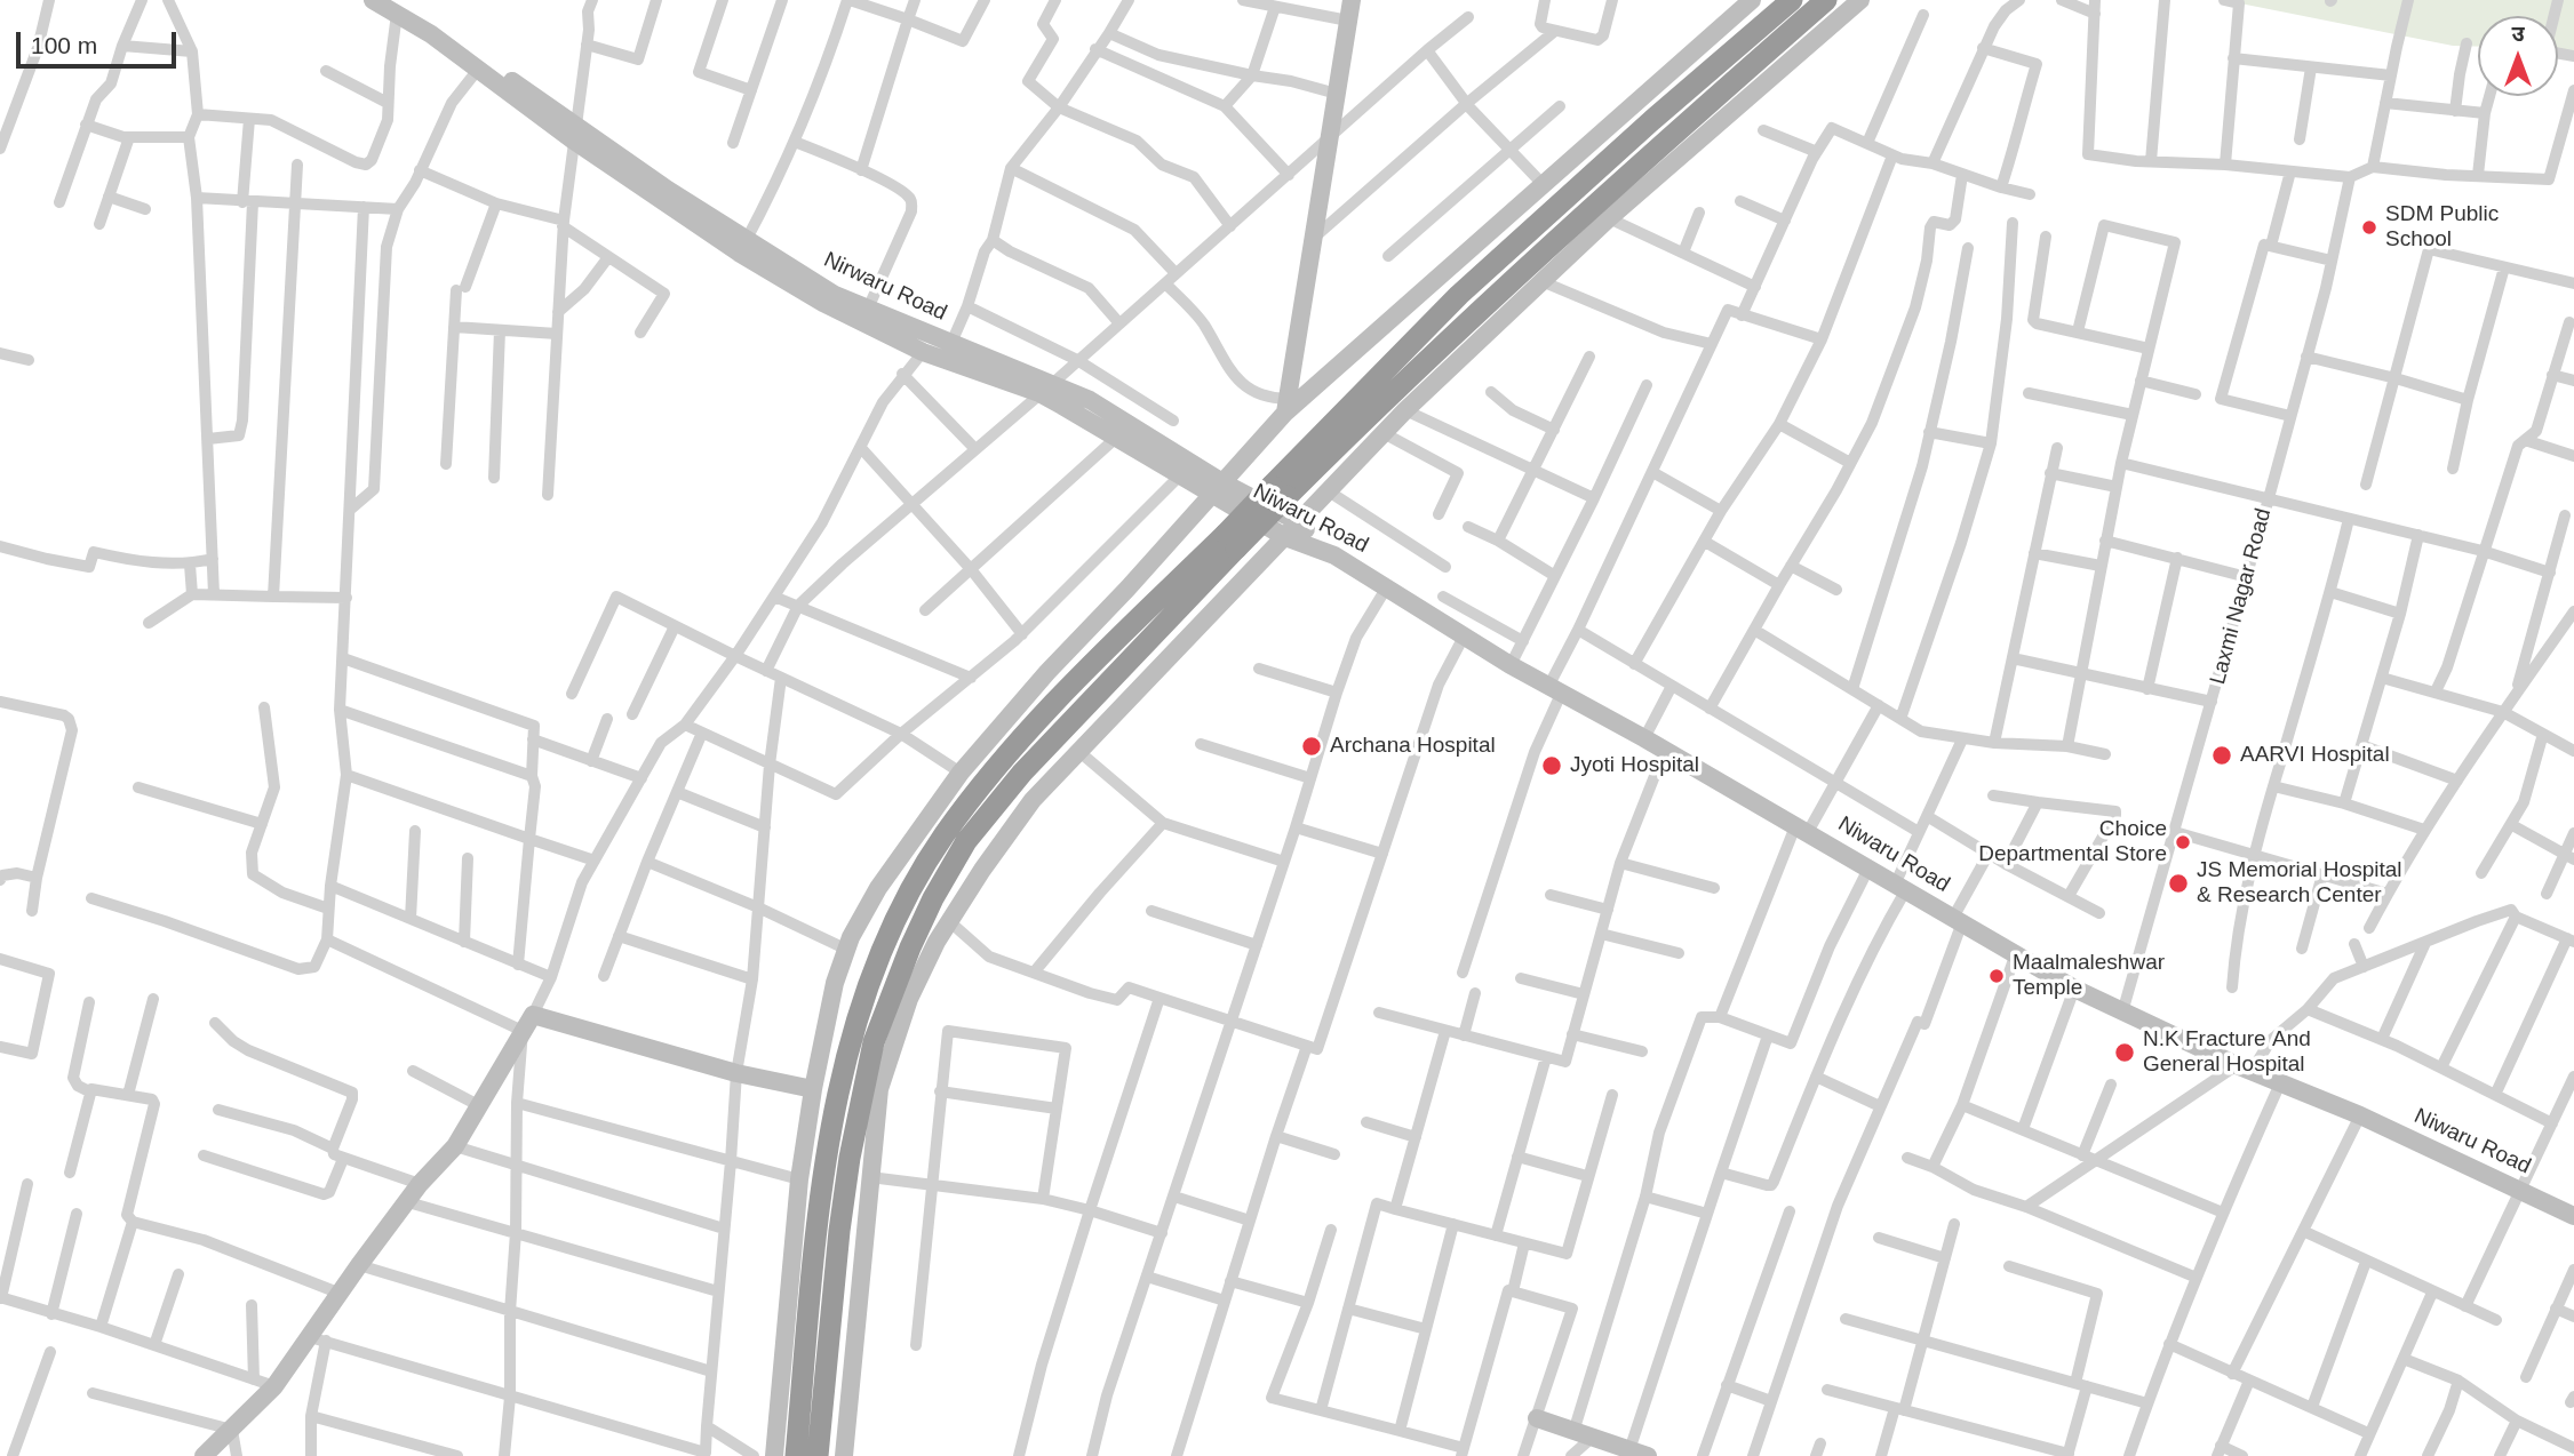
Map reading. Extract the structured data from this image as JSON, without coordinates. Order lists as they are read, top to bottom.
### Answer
{
  "streets": {
    "street": ["Nirwaru Road", "Niwaru Road", "Laxmi Nagar Road"]
  },
  "crossings": [
    ["Nirwaru Road", "Niwaru Road"],
    ["Niwaru Road", "Laxmi Nagar Road"]
  ],
  "places": [
    "SDM Public School",
    "Archana Hospital",
    "AARVI Hospital",
    "Jyoti Hospital",
    "Choice Departmental Store",
    "JS Memorial Hospital & Research Center",
    "Maalmaleshwar Temple",
    "N.K Fracture And General Hospital"
  ],
  "scale_bar": "100 m",
  "north": "top"
}
